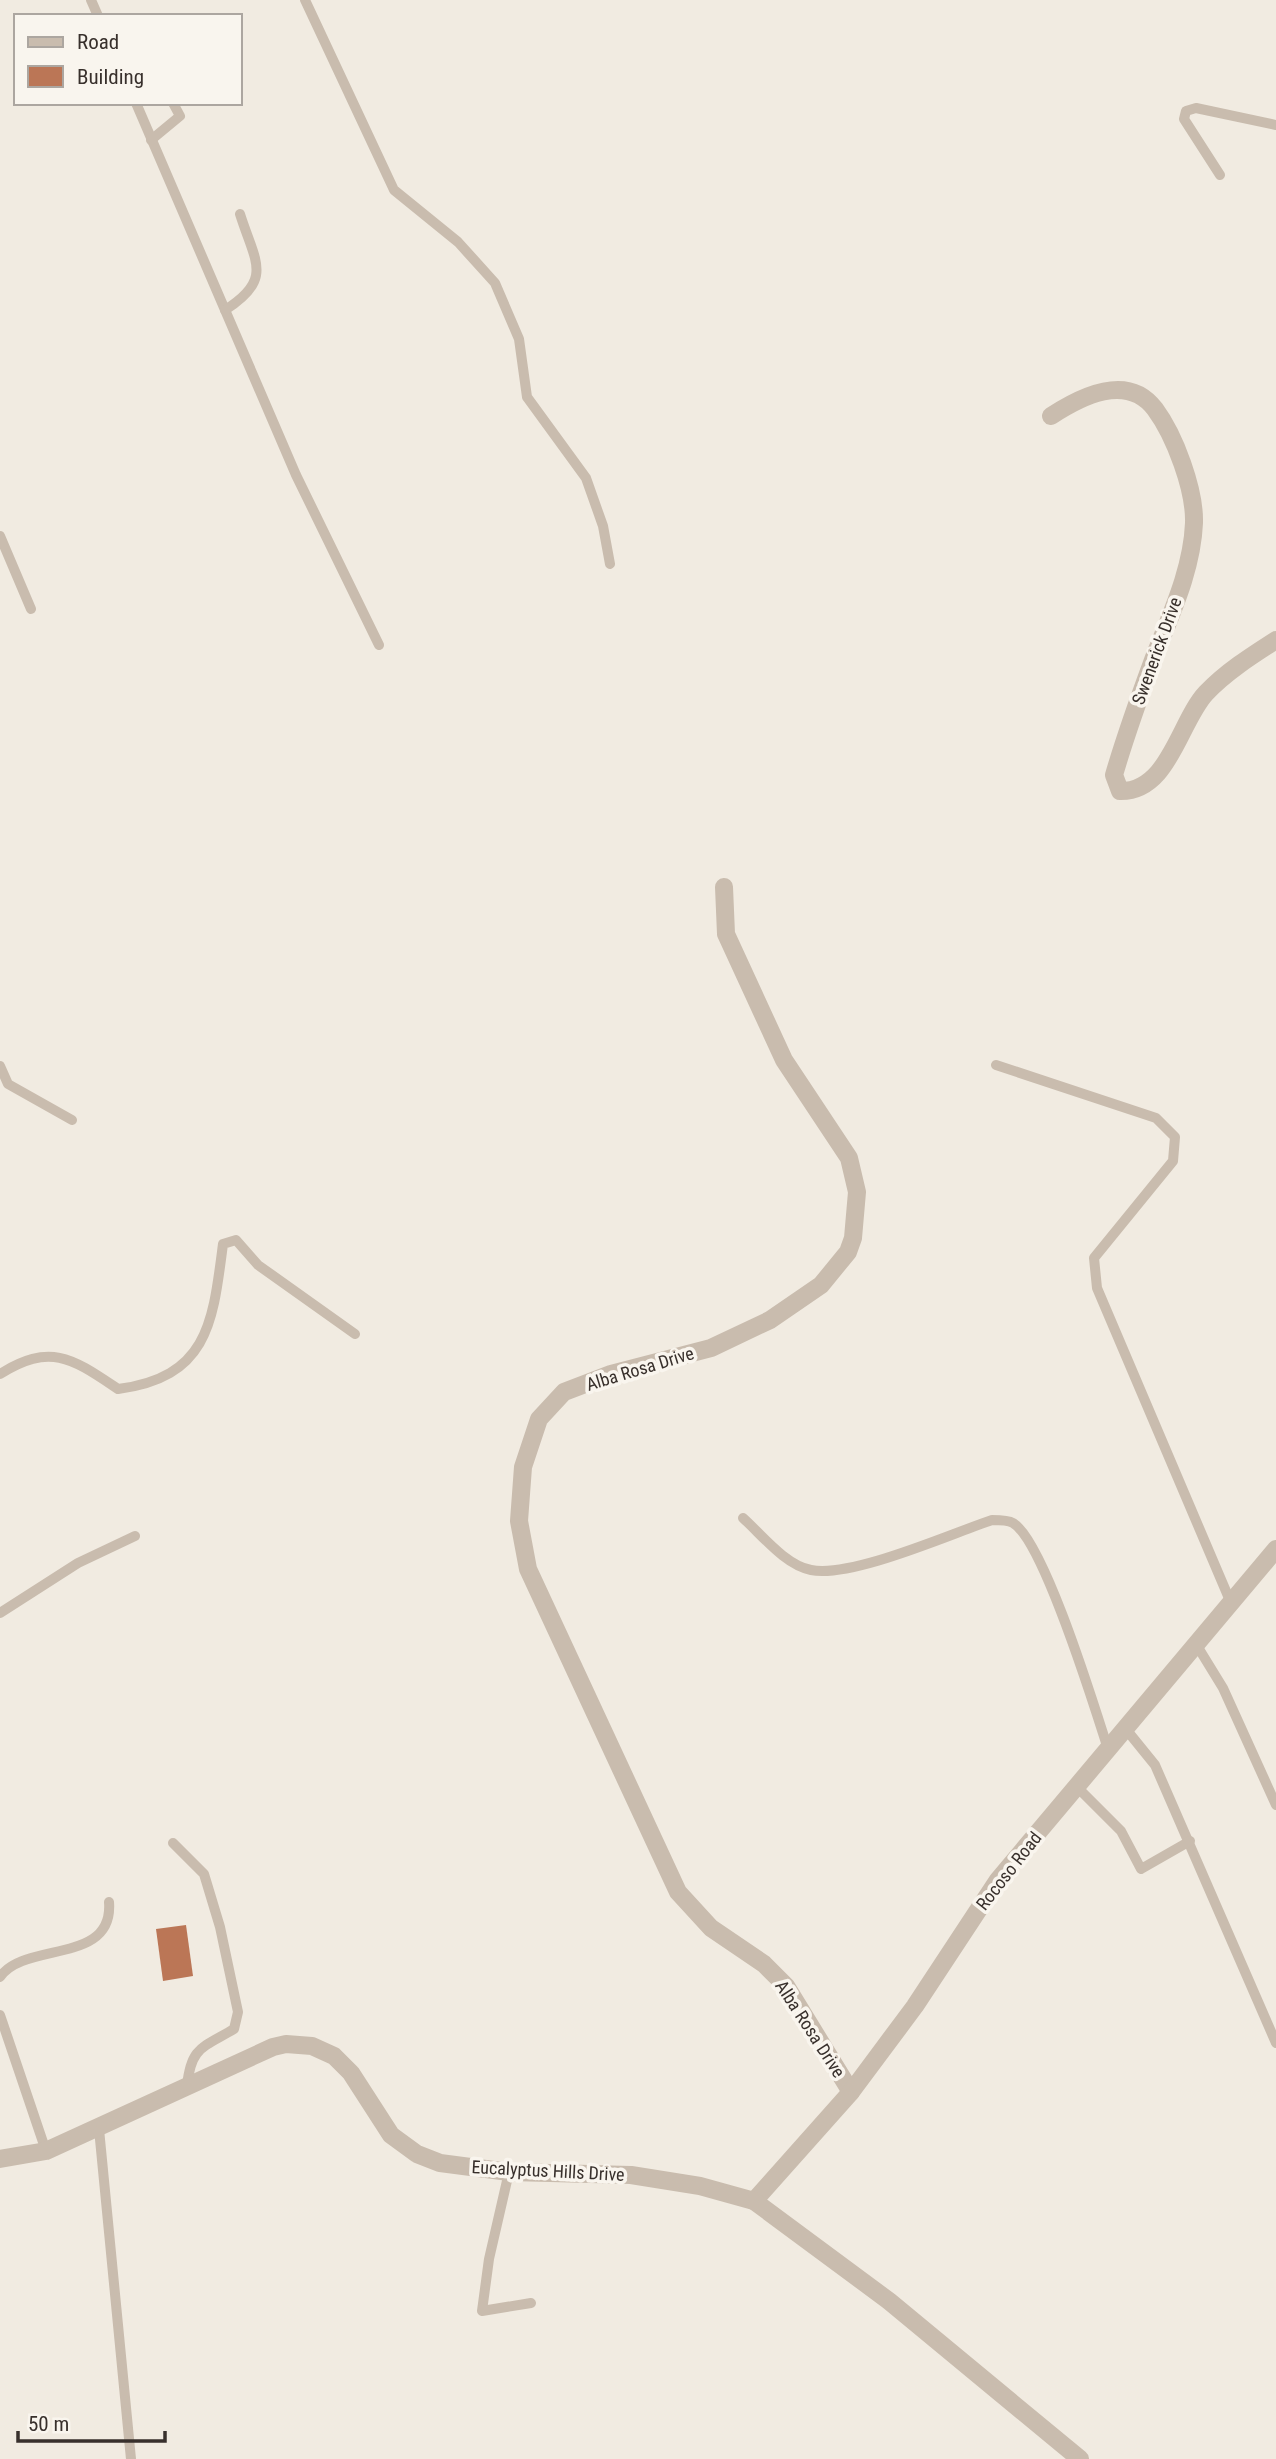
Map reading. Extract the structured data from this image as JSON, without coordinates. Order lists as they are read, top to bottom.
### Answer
{
  "streets": {
    "street": [
      "Swenerick Drive",
      "Alba Rosa Drive",
      "Rocoso Road",
      "Eucalyptus Hills Drive"
    ]
  },
  "crossings": [
    ["Alba Rosa Drive", "Rocoso Road"],
    ["Rocoso Road", "Eucalyptus Hills Drive"]
  ],
  "legend": ["Road", "Building"],
  "scale_bar": "50 m"
}
